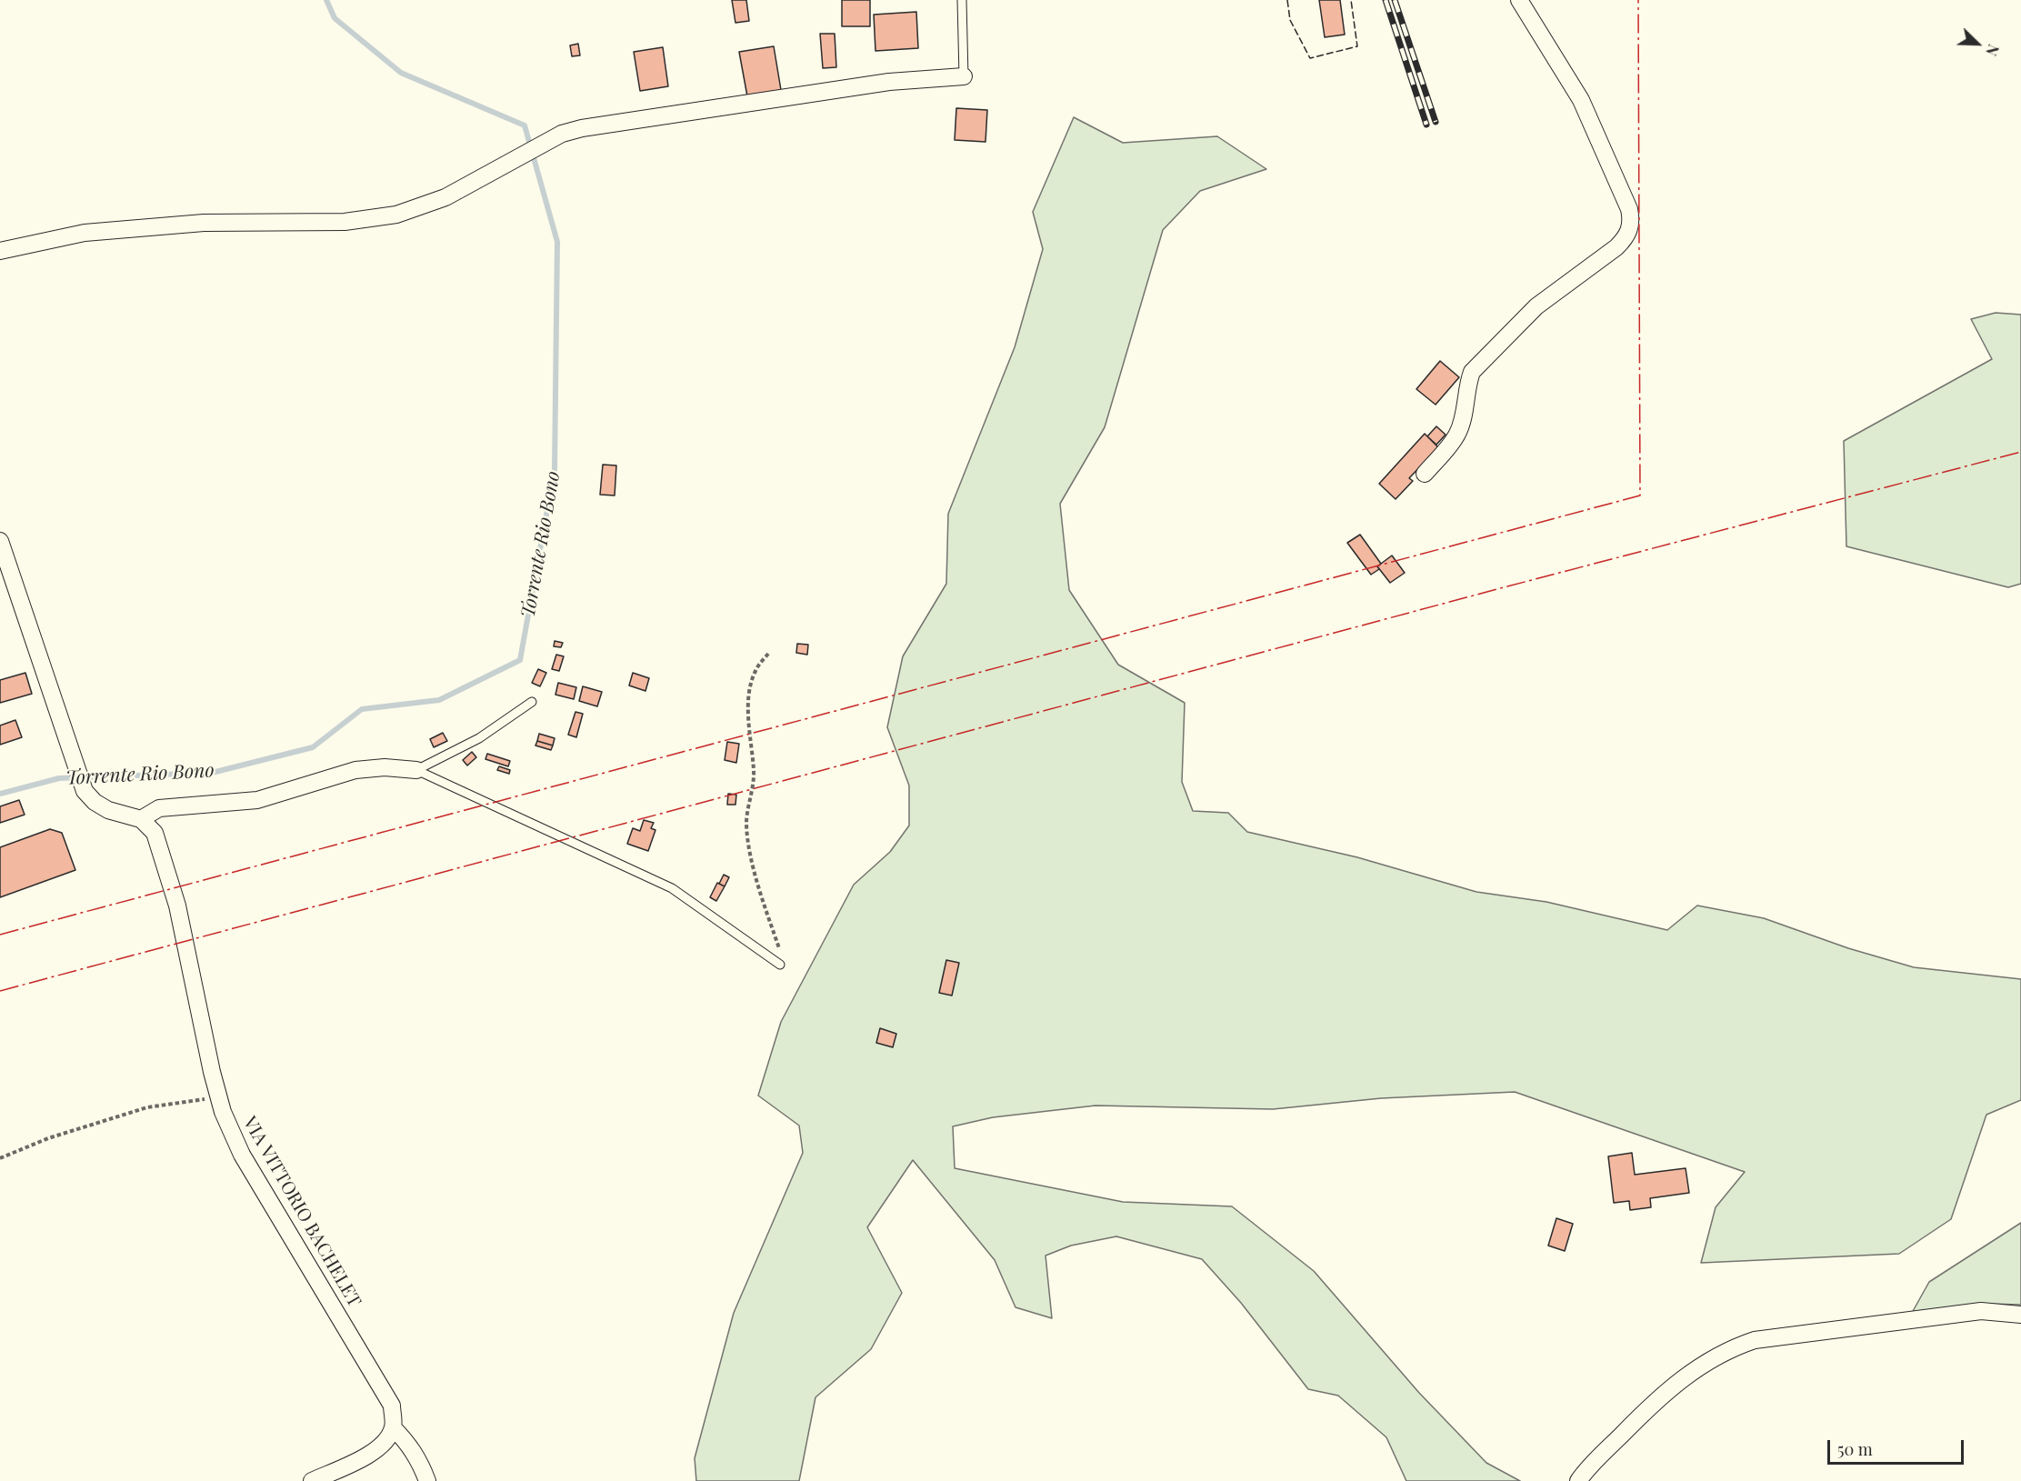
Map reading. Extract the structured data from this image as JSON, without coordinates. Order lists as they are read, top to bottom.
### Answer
{
  "streets": {
    "street": ["VIA VITTORIO BACHELET"]
  },
  "water": ["Torrente Rio Bono"],
  "scale_bar": "50 m",
  "north": "bottom right"
}
